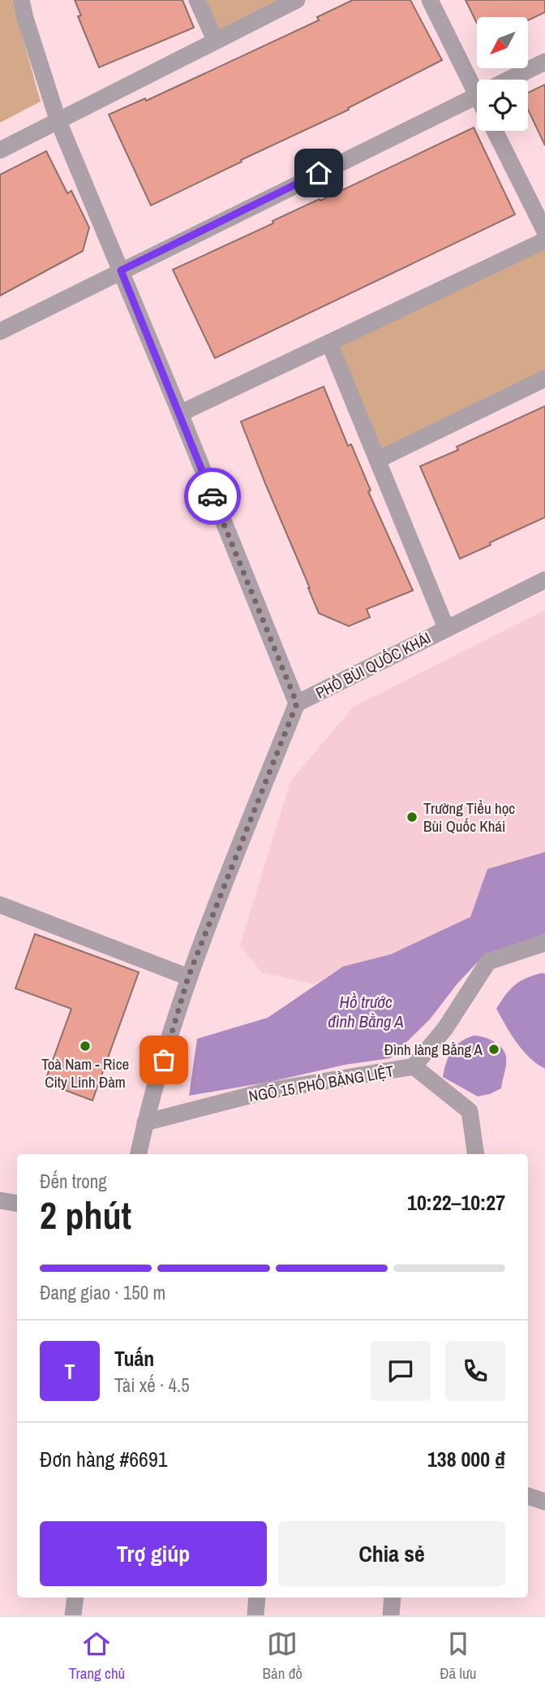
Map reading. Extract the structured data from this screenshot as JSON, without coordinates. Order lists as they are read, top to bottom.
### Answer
{
  "streets": {
    "street": ["PHỐ BÙI QUỐC KHÁI", "NGÕ 15 PHỐ BẰNG LIỆT"]
  },
  "crossings": [
    ["PHỐ BÙI QUỐC KHÁI", "NGÕ 15 PHỐ BẰNG LIỆT"]
  ],
  "water": ["Hồ trước đình Bằng A"],
  "places": ["Trường Tiểu học Bùi Quốc Khái", "Toà Nam - Rice City Linh Đàm", "Đình làng Bằng A"],
  "north": "bottom left",
  "page": {
    "heading": ["2 phút", "Đến trong", "10:22–10:27"],
    "panel": [
      "Tuấn",
      "Tài xế · 4.5",
      "Đơn hàng #6691",
      "138 000 ₫"
    ],
    "bar": "Đang giao · 150 m",
    "round": "T",
    "buttons": ["Trợ giúp", "Chia sẻ"],
    "tabs": ["Trang chủ", "Bản đồ", "Đã lưu"]
  }
}
